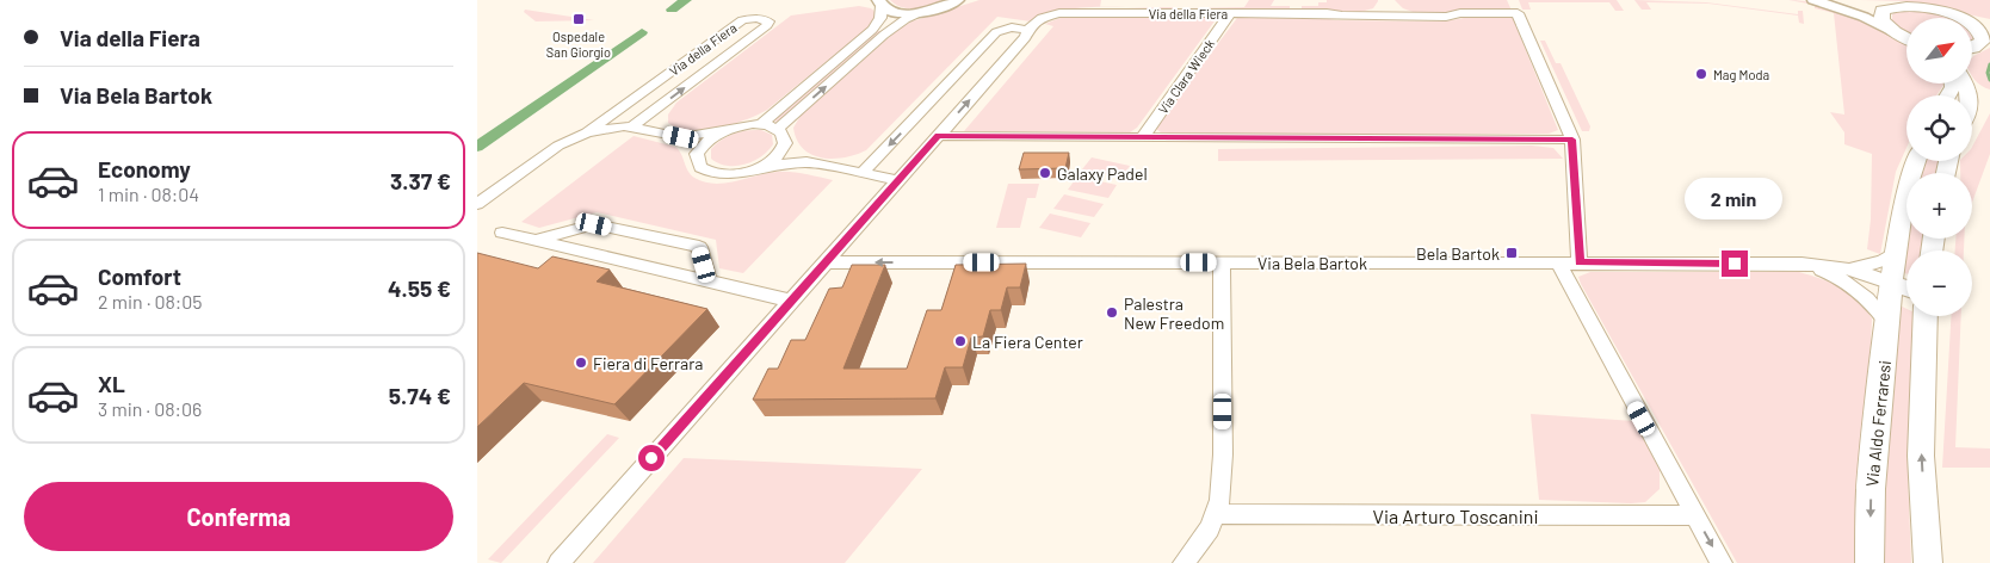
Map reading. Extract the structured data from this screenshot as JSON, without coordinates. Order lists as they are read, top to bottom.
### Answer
{
  "streets": {
    "main road": ["Via Aldo Ferraresi"],
    "street": [
      "Via della Fiera",
      "Via Clara Wieck",
      "Via Bela Bartok",
      "Via Arturo Toscanini"
    ]
  },
  "crossings": [
    ["Via della Fiera", "Via Clara Wieck"],
    ["Via della Fiera", "Via Bela Bartok"],
    ["Via Bela Bartok", "Via Aldo Ferraresi"]
  ],
  "places": {
    "transit": ["Ospedale San Giorgio", "Bela Bartok"],
    "other": [
      "Mag Moda",
      "Galaxy Padel",
      "Palestra New Freedom",
      "La Fiera Center",
      "Fiera di Ferrara"
    ]
  },
  "north": "top right",
  "page": {
    "banner": ["Via della Fiera", "Via Bela Bartok"],
    "map_buttons": ["+", "−"],
    "list": [
      {
        "name": "Economy",
        "note": "1 min · 08:04",
        "value": "3.37 €"
      },
      {
        "name": "Comfort",
        "note": "2 min · 08:05",
        "value": "4.55 €"
      },
      {
        "name": "XL",
        "note": "3 min · 08:06",
        "value": "5.74 €"
      }
    ],
    "bubble": "2 min",
    "buttons": "Conferma"
  }
}
